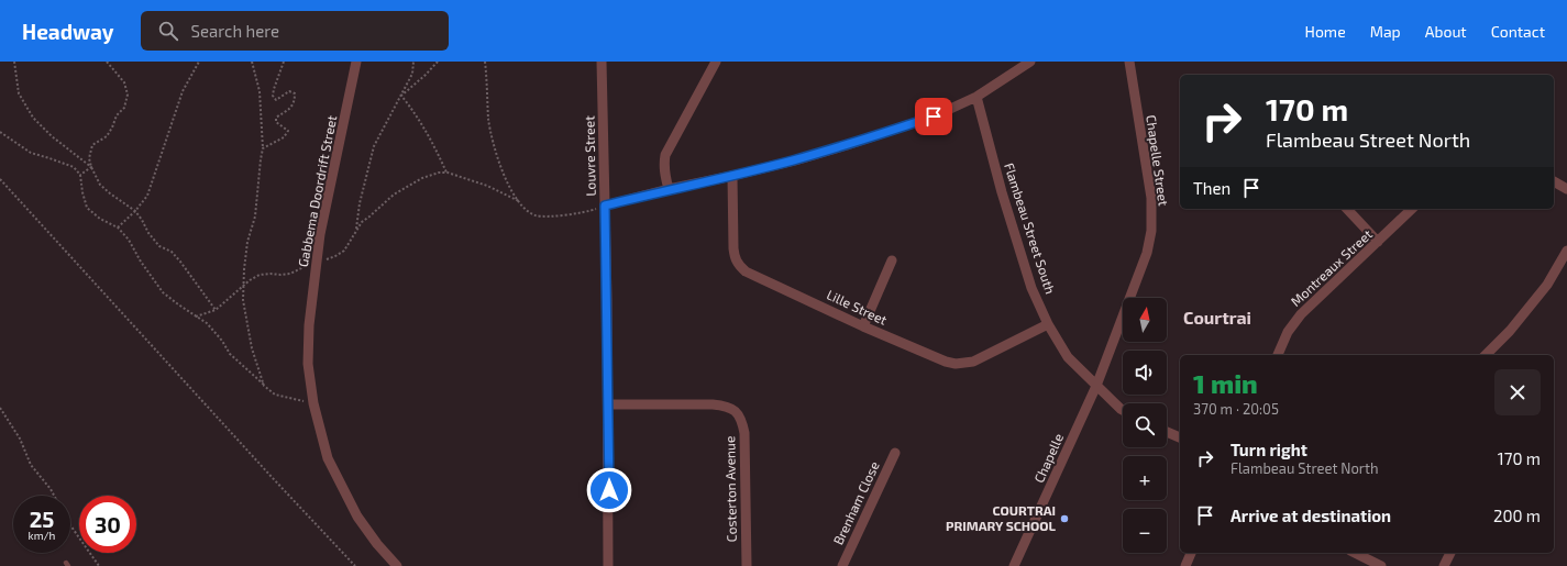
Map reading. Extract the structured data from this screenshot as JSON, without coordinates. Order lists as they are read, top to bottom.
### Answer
{
  "streets": {
    "street": [
      "Louvre Street",
      "Chapelle Street",
      "Gabbema Doordrift Street",
      "Flambeau Street South",
      "Montreaux Street",
      "Lille Street",
      "Chapelle",
      "Costerton Avenue",
      "Brenham Close"
    ]
  },
  "crossings": [
    ["Louvre Street", "Costerton Avenue"],
    ["Chapelle Street", "Flambeau Street South"],
    ["Chapelle Street", "Chapelle"],
    ["Flambeau Street South", "Lille Street"],
    ["Flambeau Street South", "Chapelle"]
  ],
  "districts": ["Courtrai"],
  "places": ["COURTRAI PRIMARY SCHOOL"],
  "north": "top",
  "page": {
    "header": "Headway",
    "search": "Search here",
    "nav": [
      "Home",
      "Map",
      "About",
      "Contact"
    ],
    "turn": ["170 m", "Flambeau Street North"],
    "then": "Then",
    "map_buttons": ["+", "−"],
    "heading": ["1 min", "370 m · 20:05"],
    "list": [
      {
        "name": "Turn right",
        "note": "Flambeau Street North",
        "value": "170 m"
      },
      {
        "name": "Arrive at destination",
        "value": "200 m"
      }
    ],
    "speed": "25 km/h",
    "limit": "30"
  }
}
